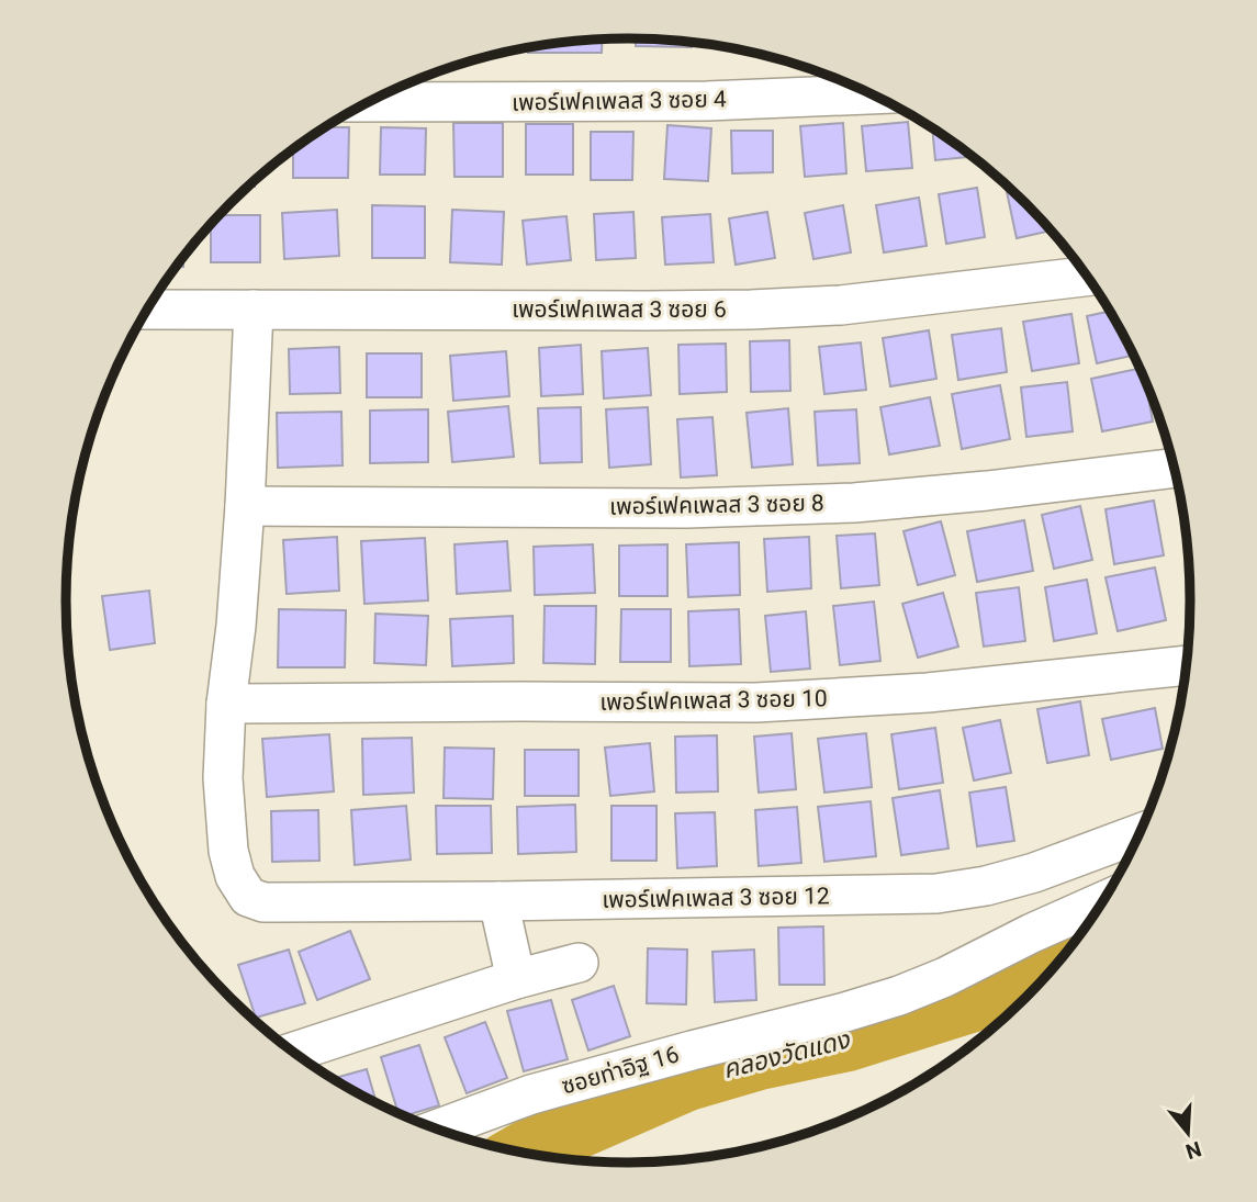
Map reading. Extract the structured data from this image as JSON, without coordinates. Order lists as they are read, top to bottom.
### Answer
{
  "streets": {
    "street": [
      "เพอร์เฟคเพลส 3 ซอย 4",
      "เพอร์เฟคเพลส 3 ซอย 6",
      "เพอร์เฟคเพลส 3 ซอย 8",
      "เพอร์เฟคเพลส 3 ซอย 10",
      "เพอร์เฟคเพลส 3 ซอย 12",
      "ซอยท่าอิฐ 16"
    ]
  },
  "crossings": [
    ["เพอร์เฟคเพลส 3 ซอย 10", "เพอร์เฟคเพลส 3 ซอย 12"]
  ],
  "water": ["คลองวัดแดง"],
  "north": "bottom"
}
